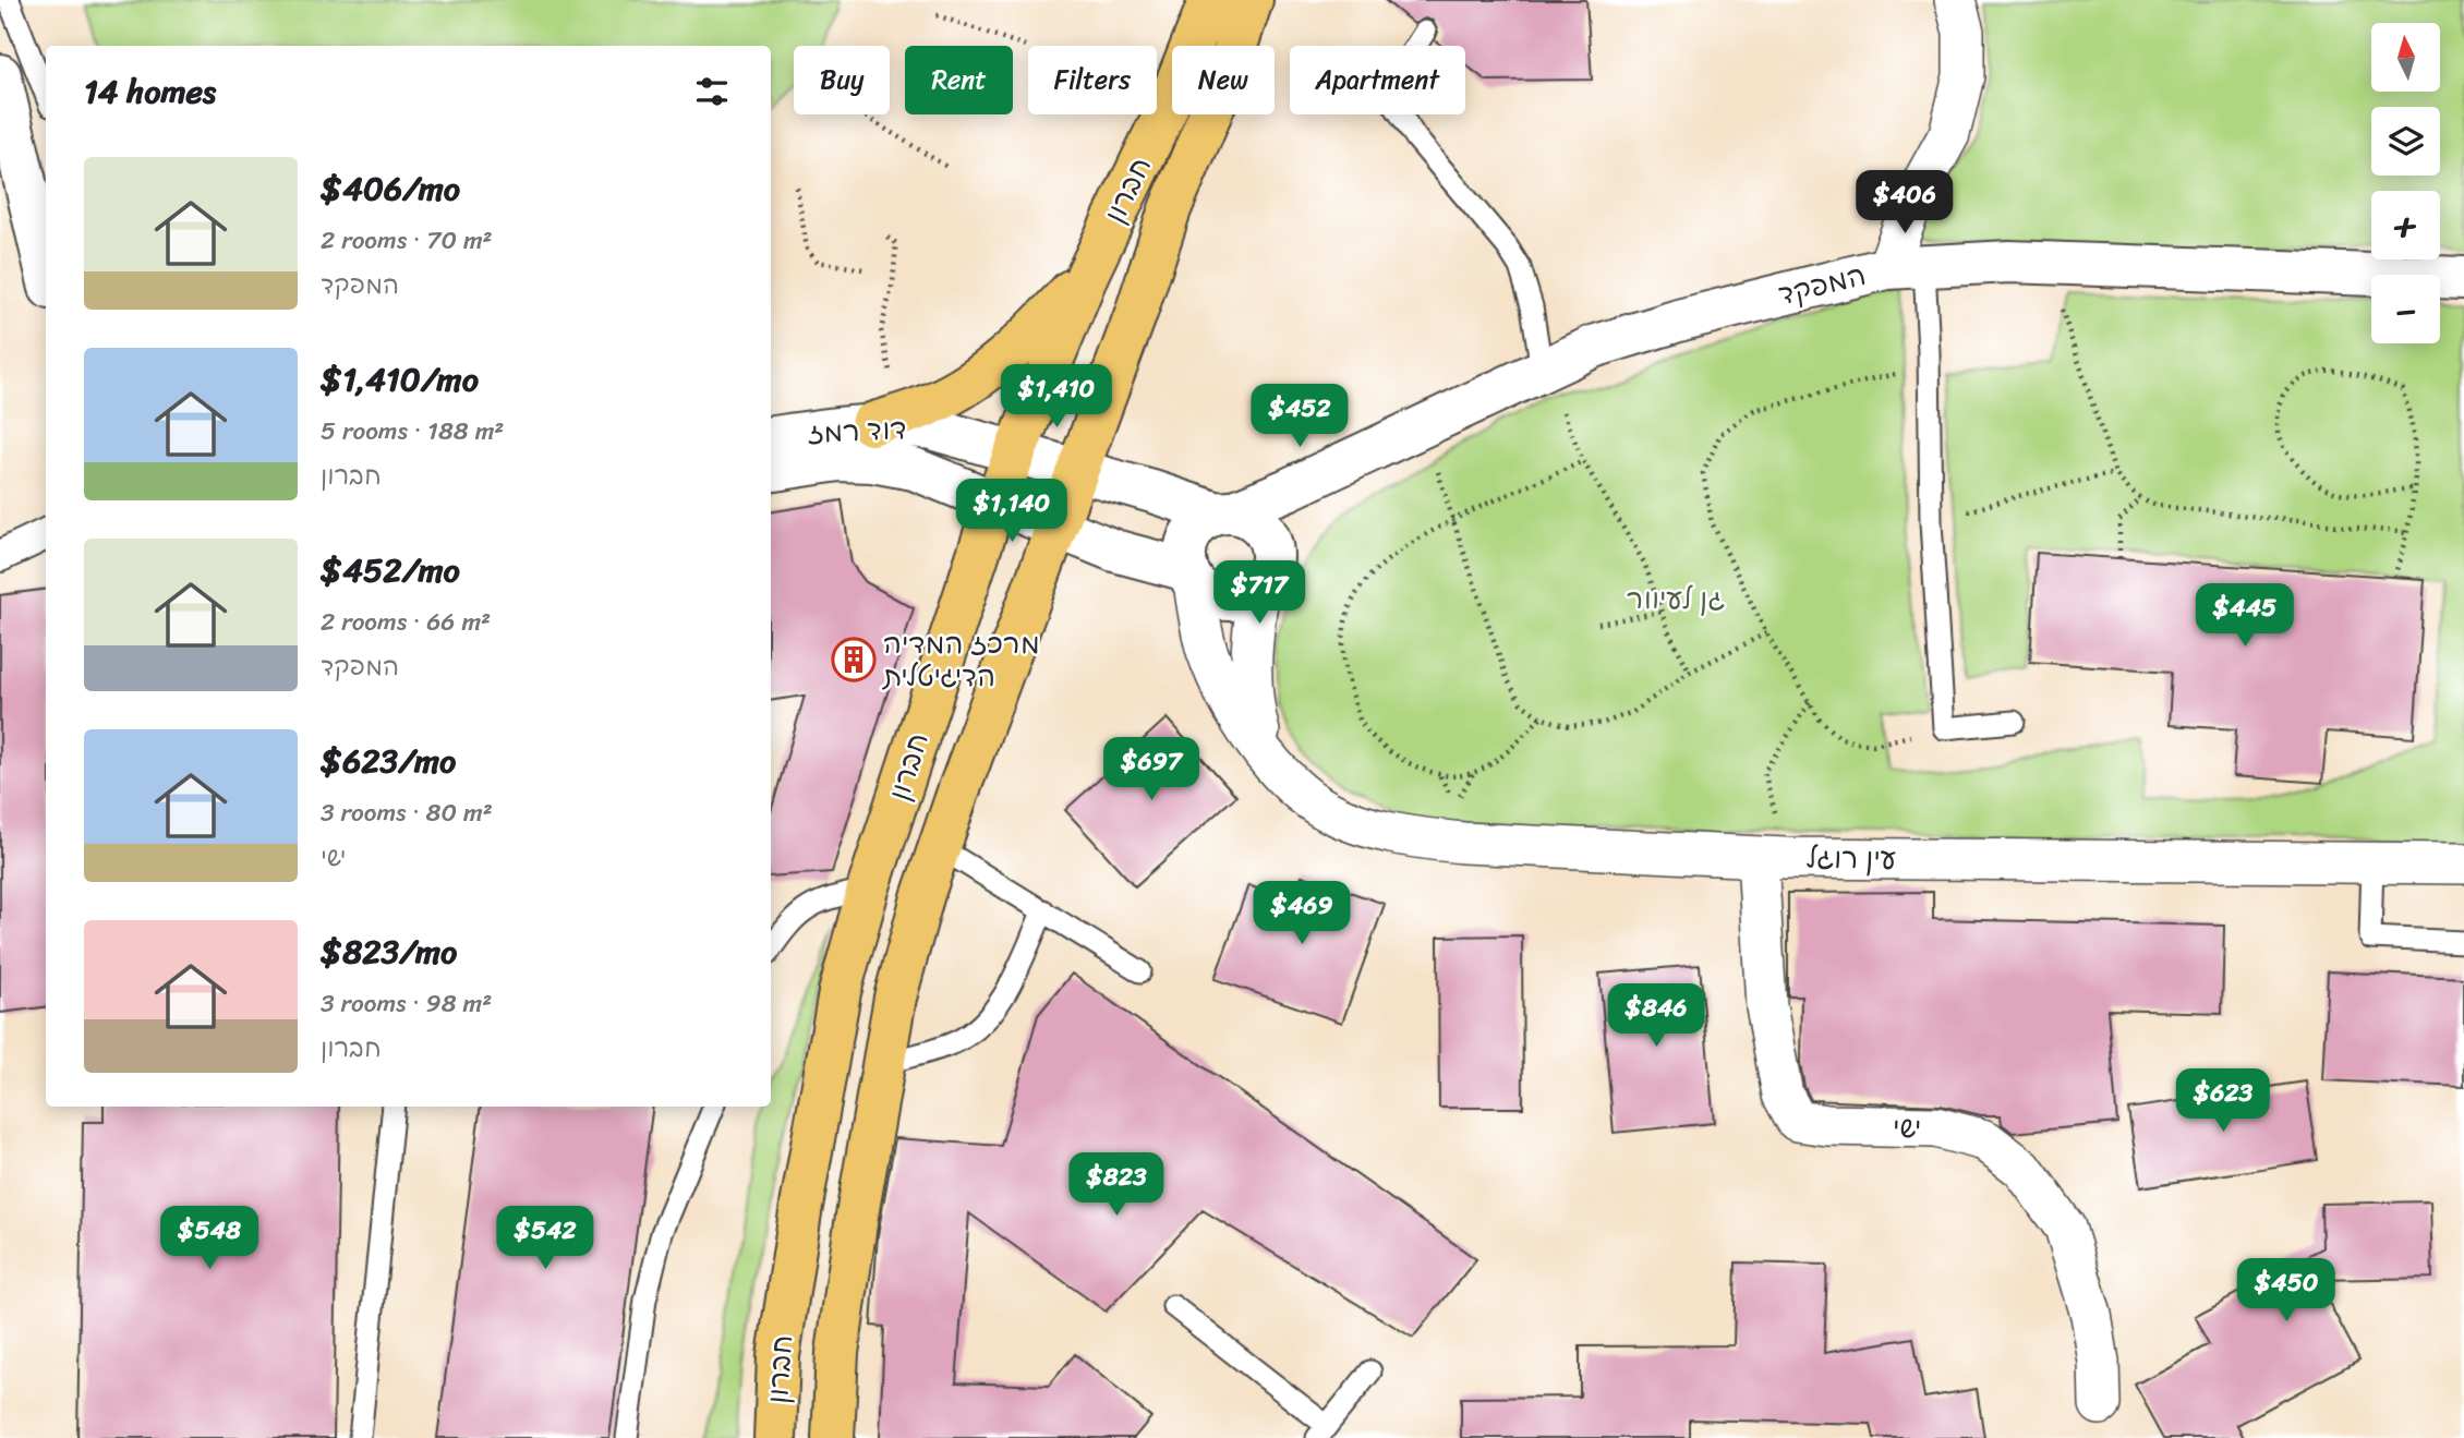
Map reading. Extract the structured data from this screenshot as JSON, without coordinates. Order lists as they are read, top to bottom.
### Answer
{
  "streets": {
    "highway": ["חברון"],
    "street": [
      "המפקד",
      "דוד רמז",
      "עין רוגל",
      "ישי"
    ]
  },
  "crossings": [
    ["חברון", "דוד רמז"],
    ["המפקד", "עין רוגל"],
    ["עין רוגל", "ישי"]
  ],
  "parks": ["גן לעיוור"],
  "places": {
    "building": ["מרכז המדיה הדיגיטלית"]
  },
  "north": "top",
  "page": {
    "map_buttons": ["+", "−"],
    "chip": [
      "Buy",
      "Rent",
      "Filters",
      "New",
      "Apartment"
    ],
    "heading": "14 homes",
    "list": [
      {
        "name": "$406/mo",
        "note": "2 rooms · 70 m² · המפקד"
      },
      {
        "name": "$1,410/mo",
        "note": "5 rooms · 188 m² · חברון"
      },
      {
        "name": "$452/mo",
        "note": "2 rooms · 66 m² · המפקד"
      },
      {
        "name": "$623/mo",
        "note": "3 rooms · 80 m² · ישי"
      },
      {
        "name": "$823/mo",
        "note": "3 rooms · 98 m² · חברון"
      }
    ],
    "price": [
      "$406",
      "$1,410",
      "$452",
      "$1,140",
      "$717",
      "$445",
      "$697",
      "$469",
      "$846",
      "$623",
      "$823",
      "$548",
      "$542",
      "$450"
    ]
  }
}
